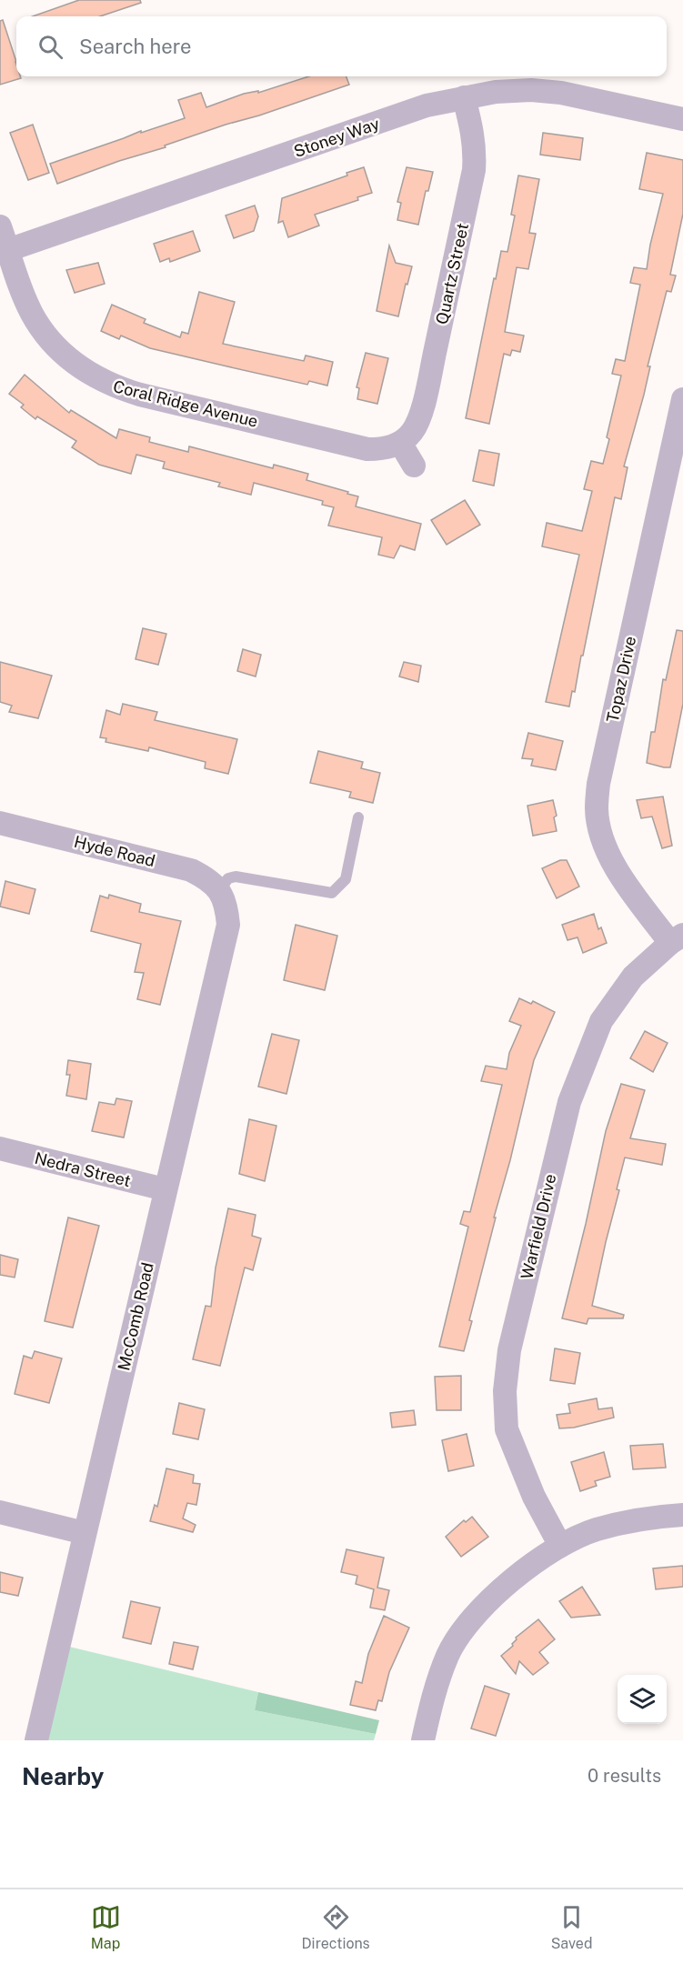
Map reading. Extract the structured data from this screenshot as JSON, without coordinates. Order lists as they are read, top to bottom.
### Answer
{
  "streets": {
    "street": [
      "Stoney Way",
      "Quartz Street",
      "Coral Ridge Avenue",
      "Topaz Drive",
      "Hyde Road",
      "Nedra Street",
      "Warfield Drive",
      "McComb Road"
    ]
  },
  "crossings": [
    ["Stoney Way", "Quartz Street"],
    ["Stoney Way", "Coral Ridge Avenue"],
    ["Quartz Street", "Coral Ridge Avenue"],
    ["Topaz Drive", "Warfield Drive"],
    ["Hyde Road", "McComb Road"],
    ["Nedra Street", "McComb Road"]
  ],
  "page": {
    "search": "Search here",
    "heading": ["Nearby", "0 results"],
    "nav": ["Map", "Directions", "Saved"]
  }
}
